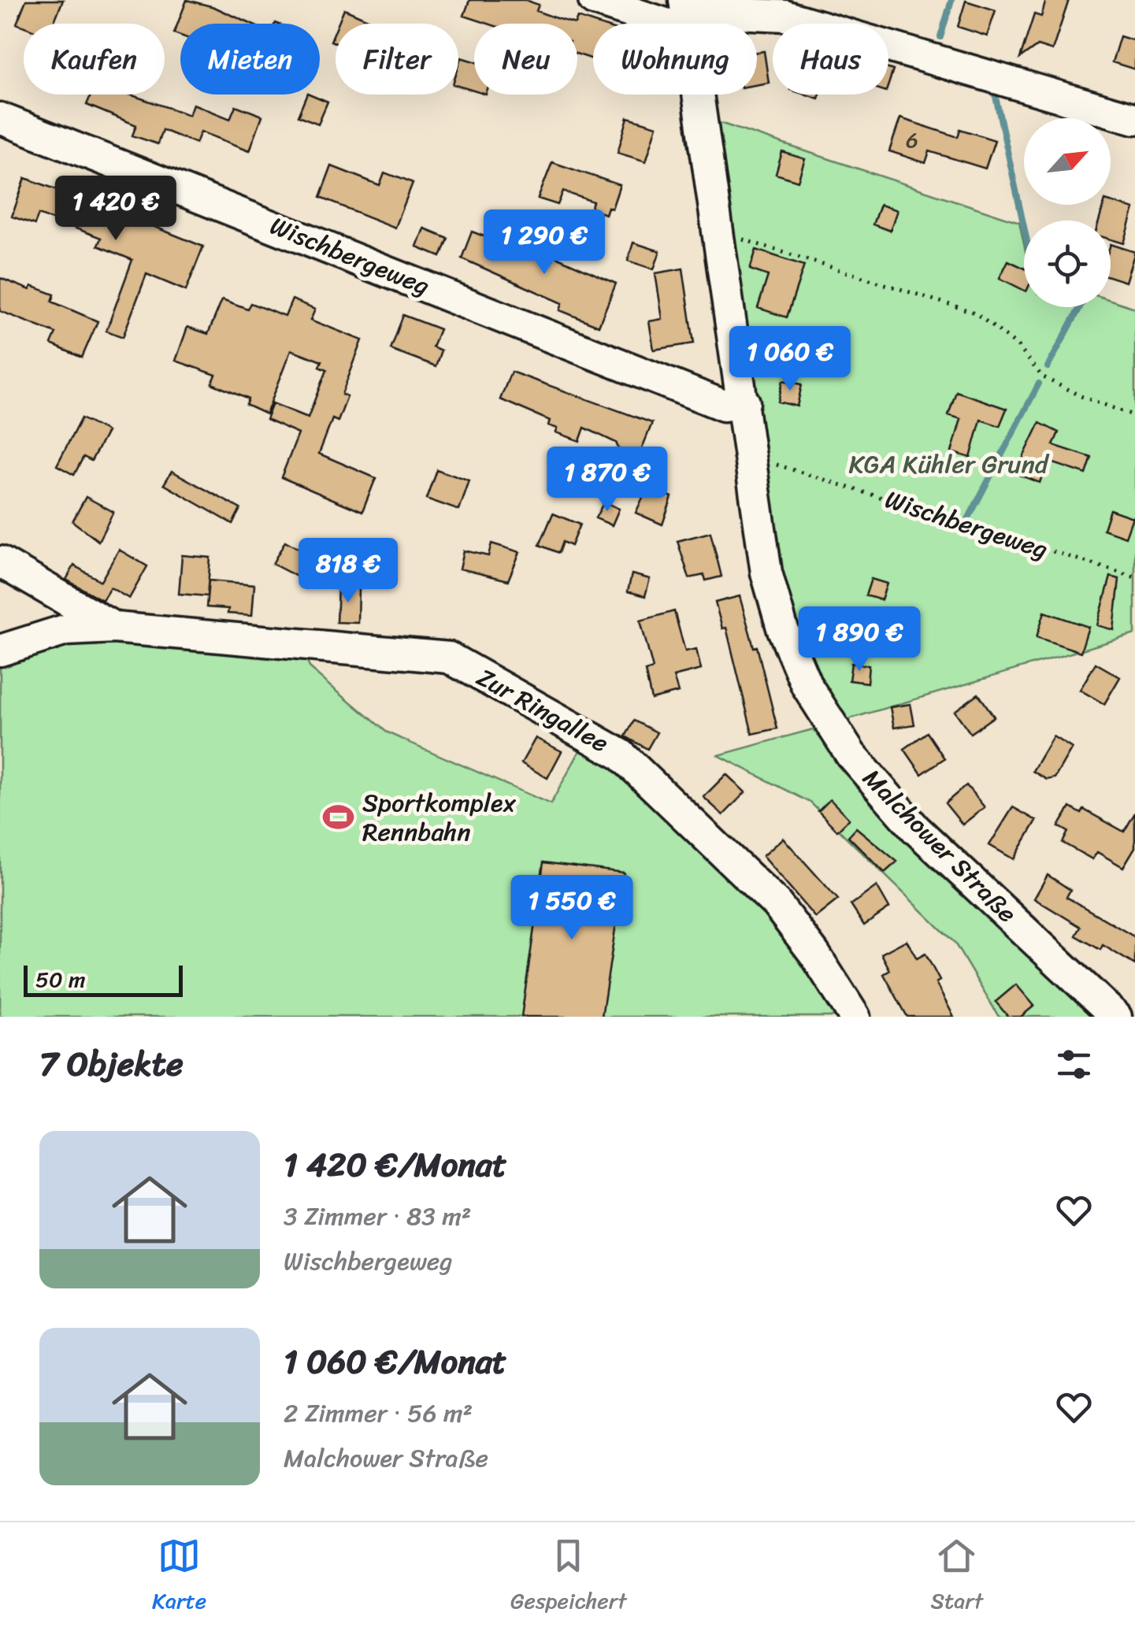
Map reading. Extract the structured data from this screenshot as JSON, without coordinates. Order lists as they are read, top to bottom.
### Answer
{
  "streets": {
    "street": ["Wischbergeweg", "Zur Ringallee", "Malchower Straße"]
  },
  "crossings": [
    ["Wischbergeweg", "Malchower Straße"]
  ],
  "parks": ["KGA Kühler Grund"],
  "places": {
    "sports": ["Sportkomplex Rennbahn"]
  },
  "house_numbers": ["6"],
  "scale_bar": "50 m",
  "north": "top right",
  "page": {
    "chip": [
      "Kaufen",
      "Mieten",
      "Filter",
      "Neu",
      "Wohnung",
      "Haus"
    ],
    "price": [
      "1 420 €",
      "1 290 €",
      "1 060 €",
      "1 870 €",
      "818 €",
      "1 890 €",
      "1 550 €"
    ],
    "scale": "50 m",
    "heading": "7 Objekte",
    "list": [
      {
        "name": "1 420 €/Monat",
        "note": "3 Zimmer · 83 m² · Wischbergeweg"
      },
      {
        "name": "1 060 €/Monat",
        "note": "2 Zimmer · 56 m² · Malchower Straße"
      }
    ],
    "tabs": ["Karte", "Gespeichert", "Start"]
  }
}
